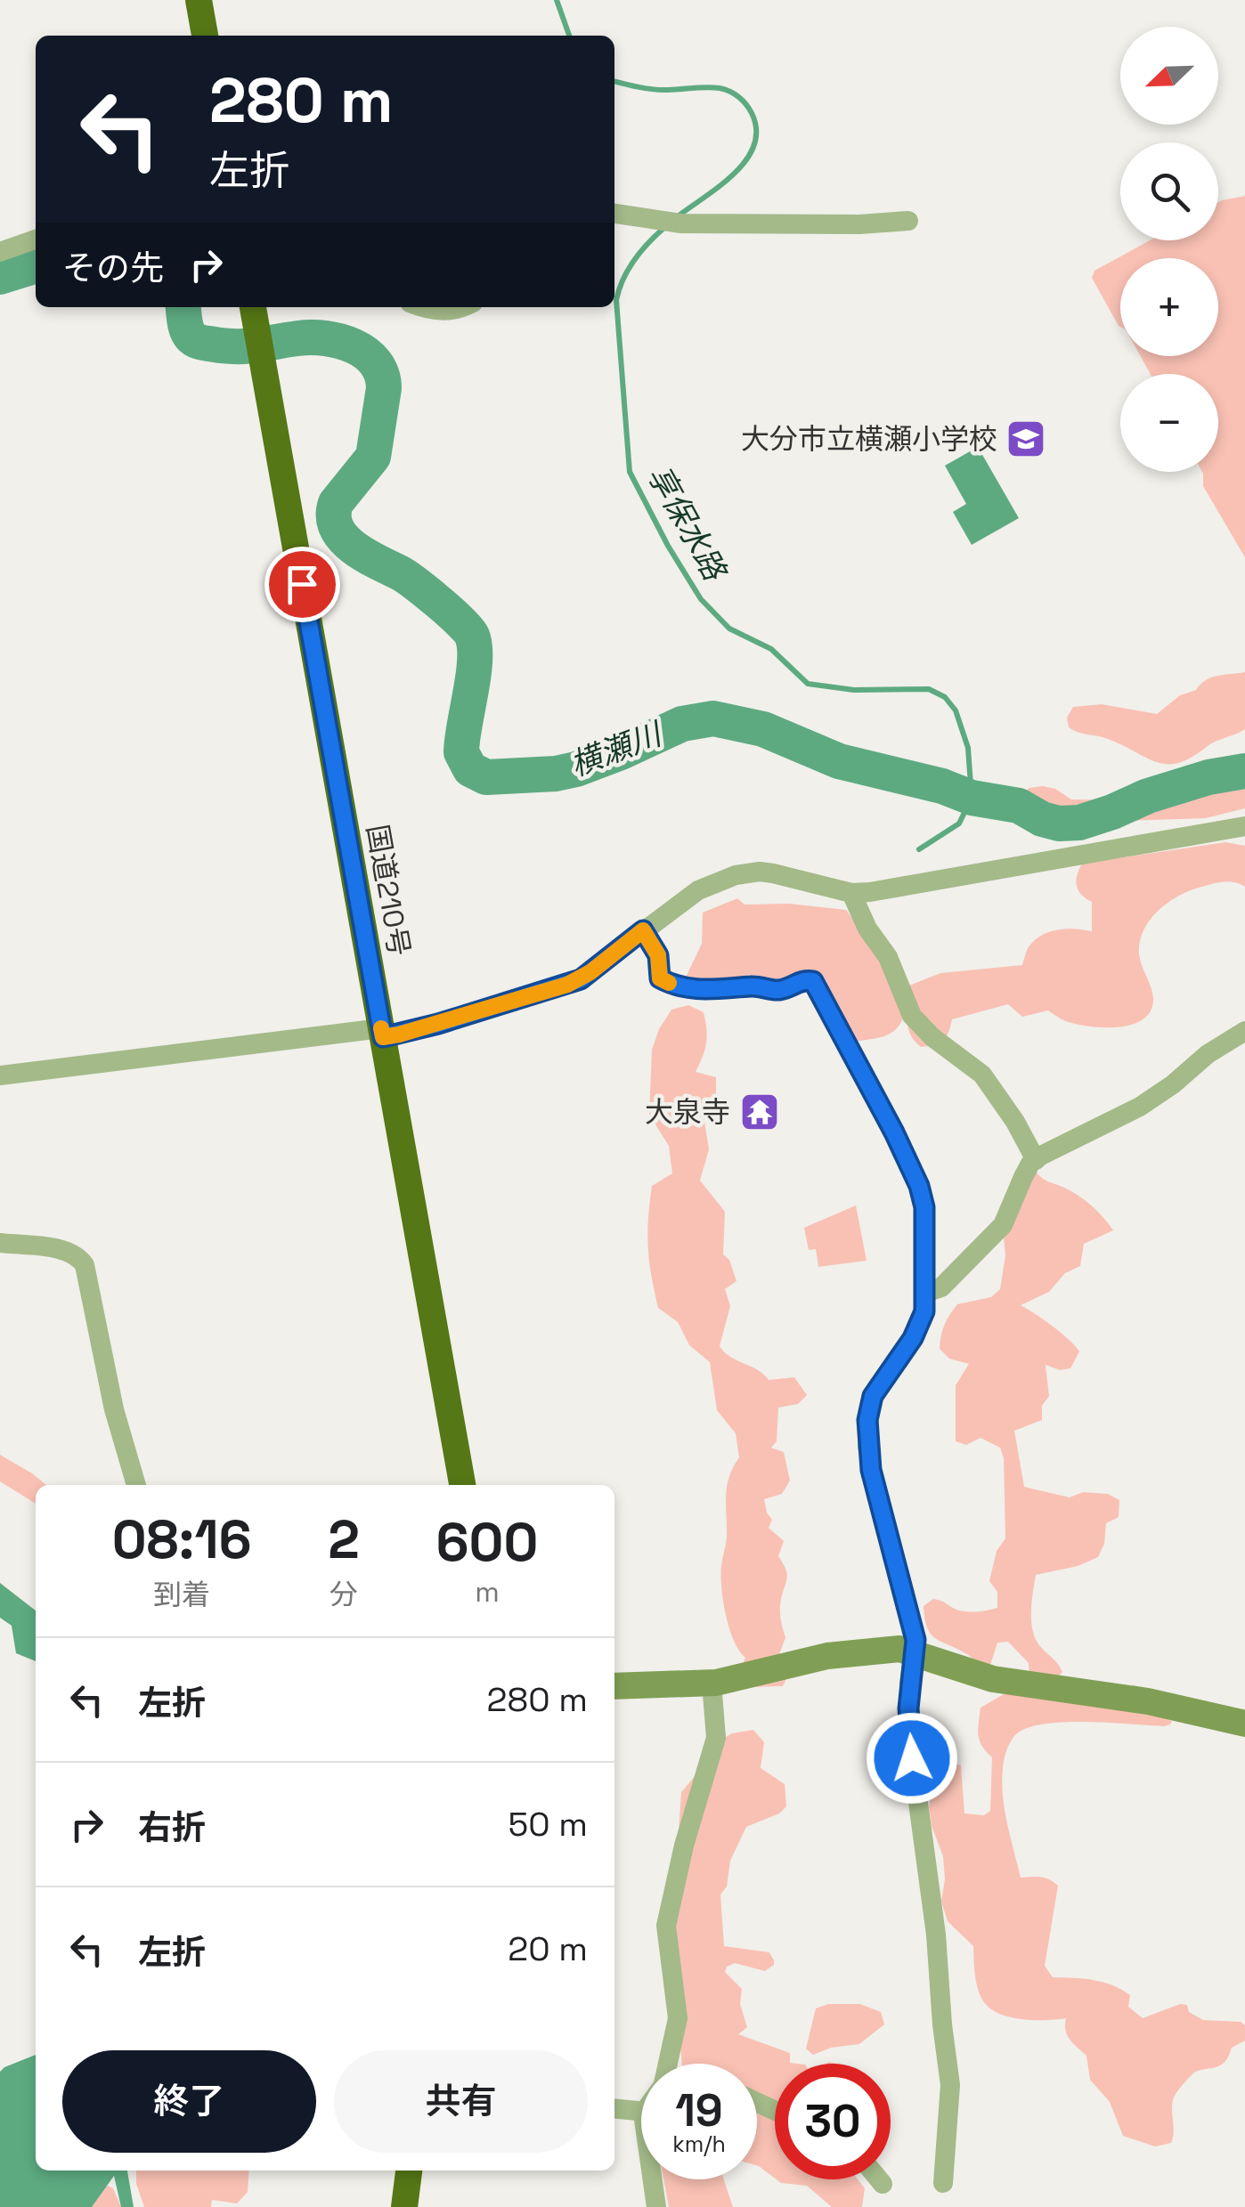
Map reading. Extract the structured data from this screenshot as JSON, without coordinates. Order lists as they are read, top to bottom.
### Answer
{
  "streets": {
    "highway": ["国道210号"]
  },
  "water": ["享保水路", "横瀬川"],
  "places": {
    "school or university": ["大分市立横瀬小学校"],
    "temple": ["大泉寺"]
  },
  "north": "bottom left",
  "page": {
    "map_buttons": ["+", "−"],
    "turn": ["280 m", "左折"],
    "then": "その先",
    "eta": [
      "08:16",
      "到着",
      "2",
      "分",
      "600",
      "m"
    ],
    "list": [
      {
        "name": "左折",
        "value": "280 m"
      },
      {
        "name": "右折",
        "value": "50 m"
      },
      {
        "name": "左折",
        "value": "20 m"
      }
    ],
    "buttons": ["終了", "共有"],
    "speed": "19 km/h",
    "limit": "30"
  }
}
